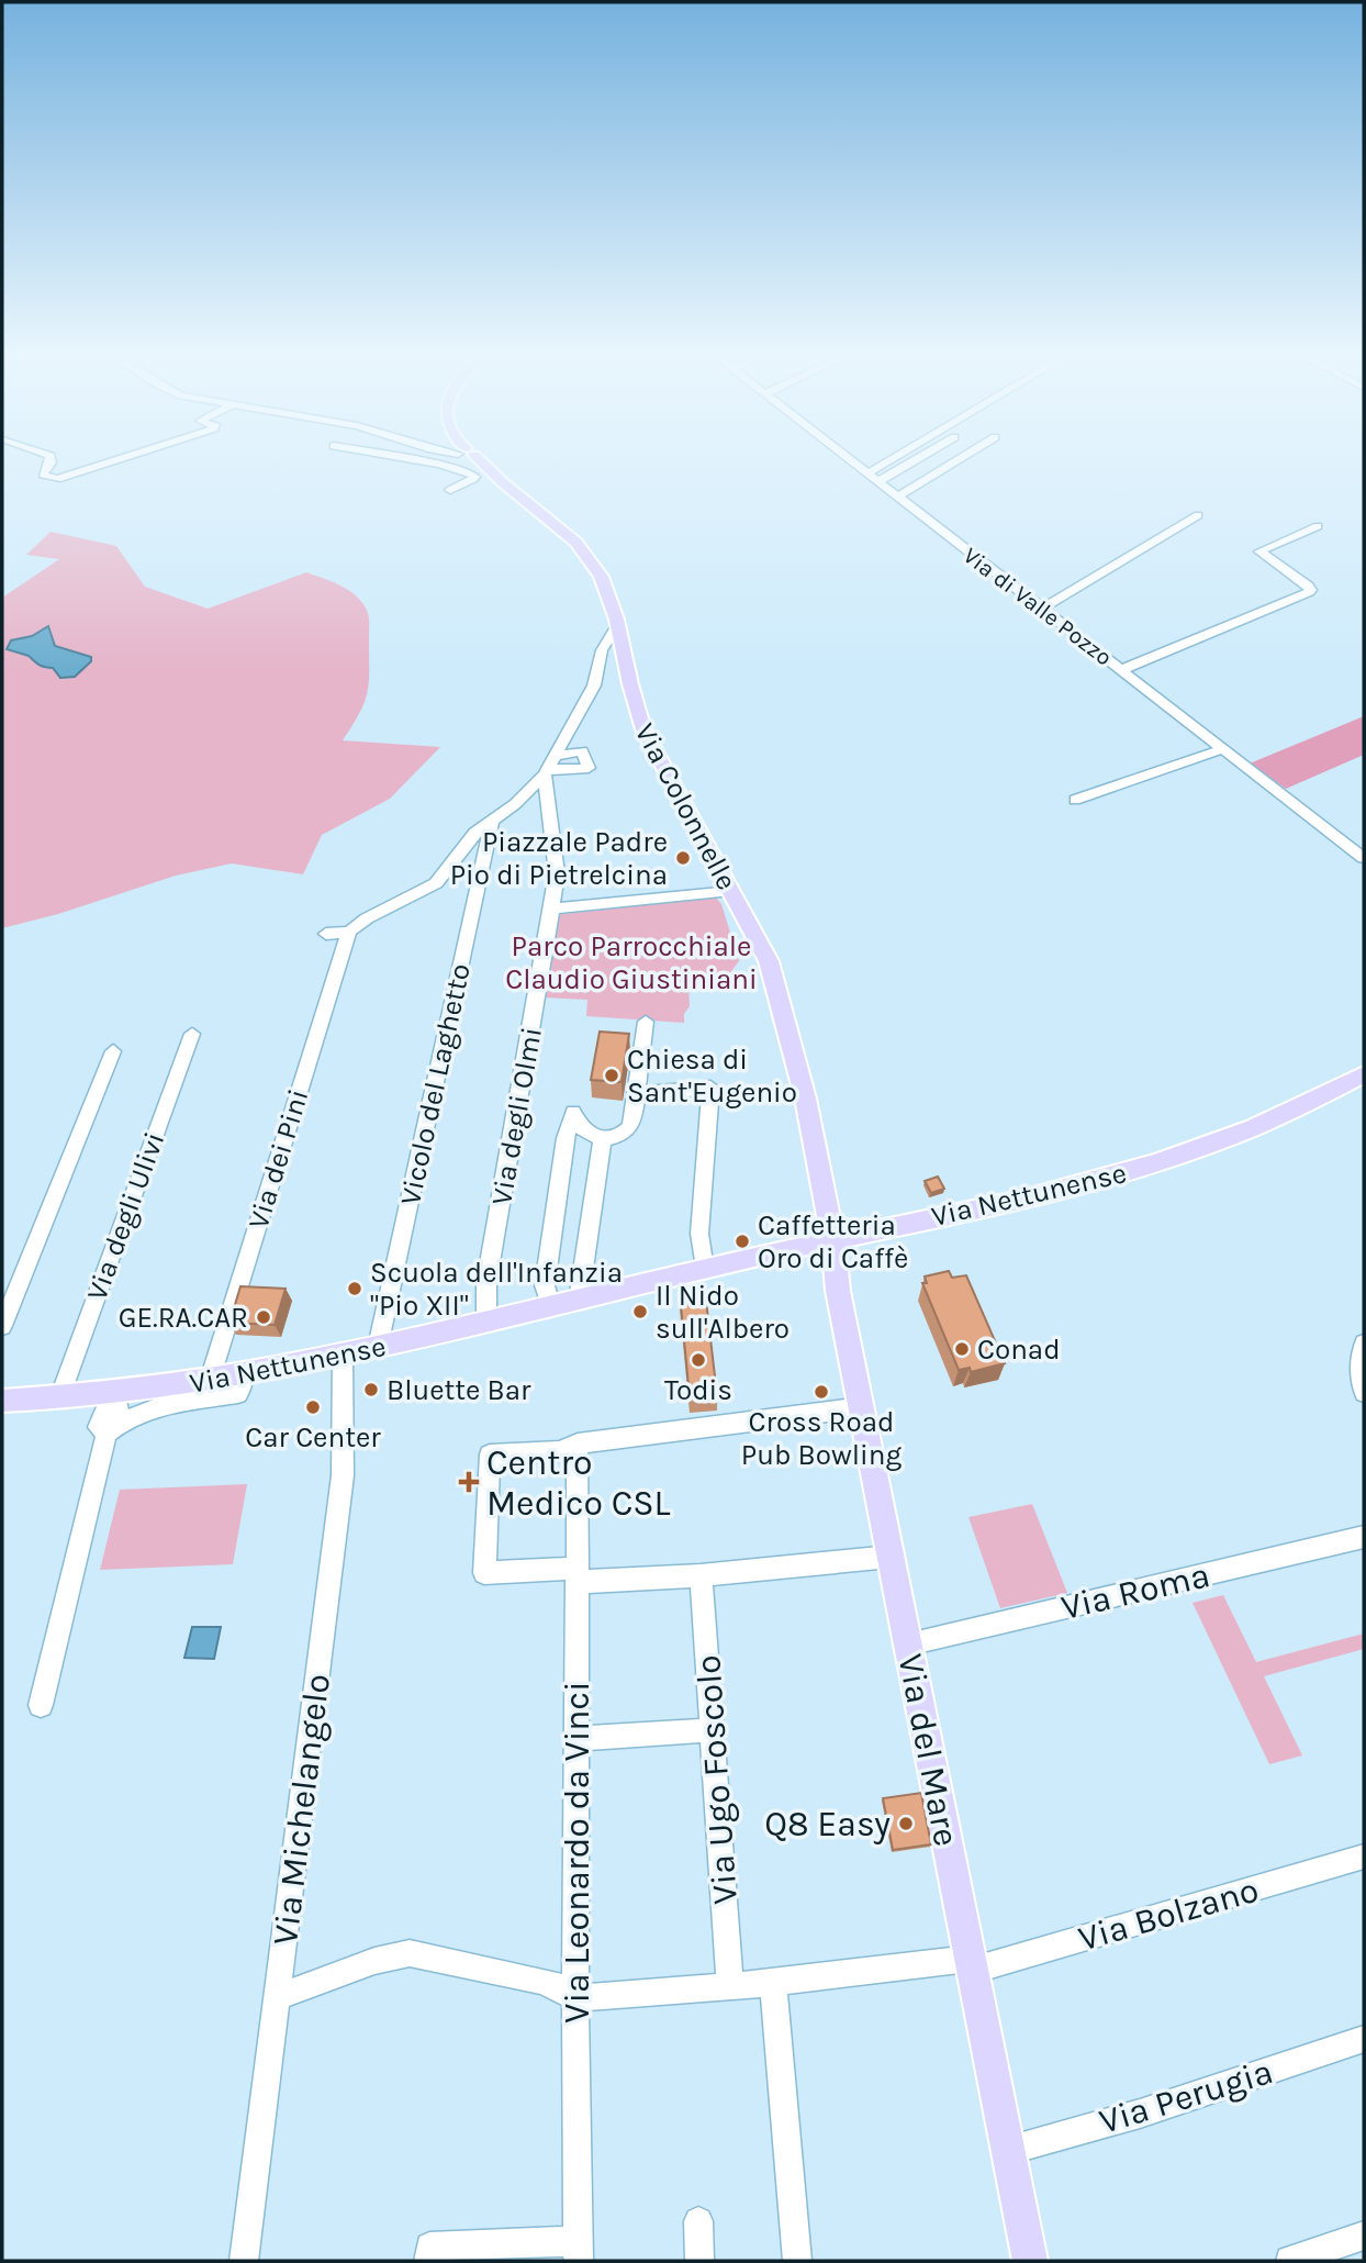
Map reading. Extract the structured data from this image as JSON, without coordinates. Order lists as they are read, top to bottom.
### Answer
{
  "streets": {
    "main road": ["Via Colonnelle", "Via Nettunense", "Via del Mare"],
    "street": [
      "Via di Valle Pozzo",
      "Vicolo del Laghetto",
      "Via degli Olmi",
      "Via dei Pini",
      "Via degli Ulivi",
      "Via Roma",
      "Via Ugo Foscolo",
      "Via Michelangelo",
      "Via Leonardo da Vinci",
      "Via Bolzano",
      "Via Perugia"
    ]
  },
  "crossings": [
    ["Via Colonnelle", "Via Nettunense"],
    ["Via Colonnelle", "Via del Mare"],
    ["Vicolo del Laghetto", "Via Nettunense"],
    ["Via degli Olmi", "Via Nettunense"],
    ["Via dei Pini", "Via Nettunense"],
    ["Via Nettunense", "Via degli Ulivi"],
    ["Via Nettunense", "Via del Mare"],
    ["Via Nettunense", "Via Michelangelo"],
    ["Via Roma", "Via del Mare"],
    ["Via del Mare", "Via Bolzano"],
    ["Via del Mare", "Via Perugia"],
    ["Via Ugo Foscolo", "Via Bolzano"],
    ["Via Leonardo da Vinci", "Via Bolzano"]
  ],
  "parks": ["Parco Parrocchiale Claudio Giustiniani"],
  "places": {
    "other": [
      "Piazzale Padre Pio di Pietrelcina",
      "Chiesa di Sant'Eugenio",
      "Caffetteria Oro di Caffè",
      "Scuola dell'Infanzia \"Pio XII\"",
      "Il Nido sull'Albero",
      "GE.RA.CAR",
      "Conad",
      "Todis",
      "Bluette Bar",
      "Cross Road Pub Bowling",
      "Car Center",
      "Q8 Easy"
    ],
    "health": ["Centro Medico CSL"]
  }
}
